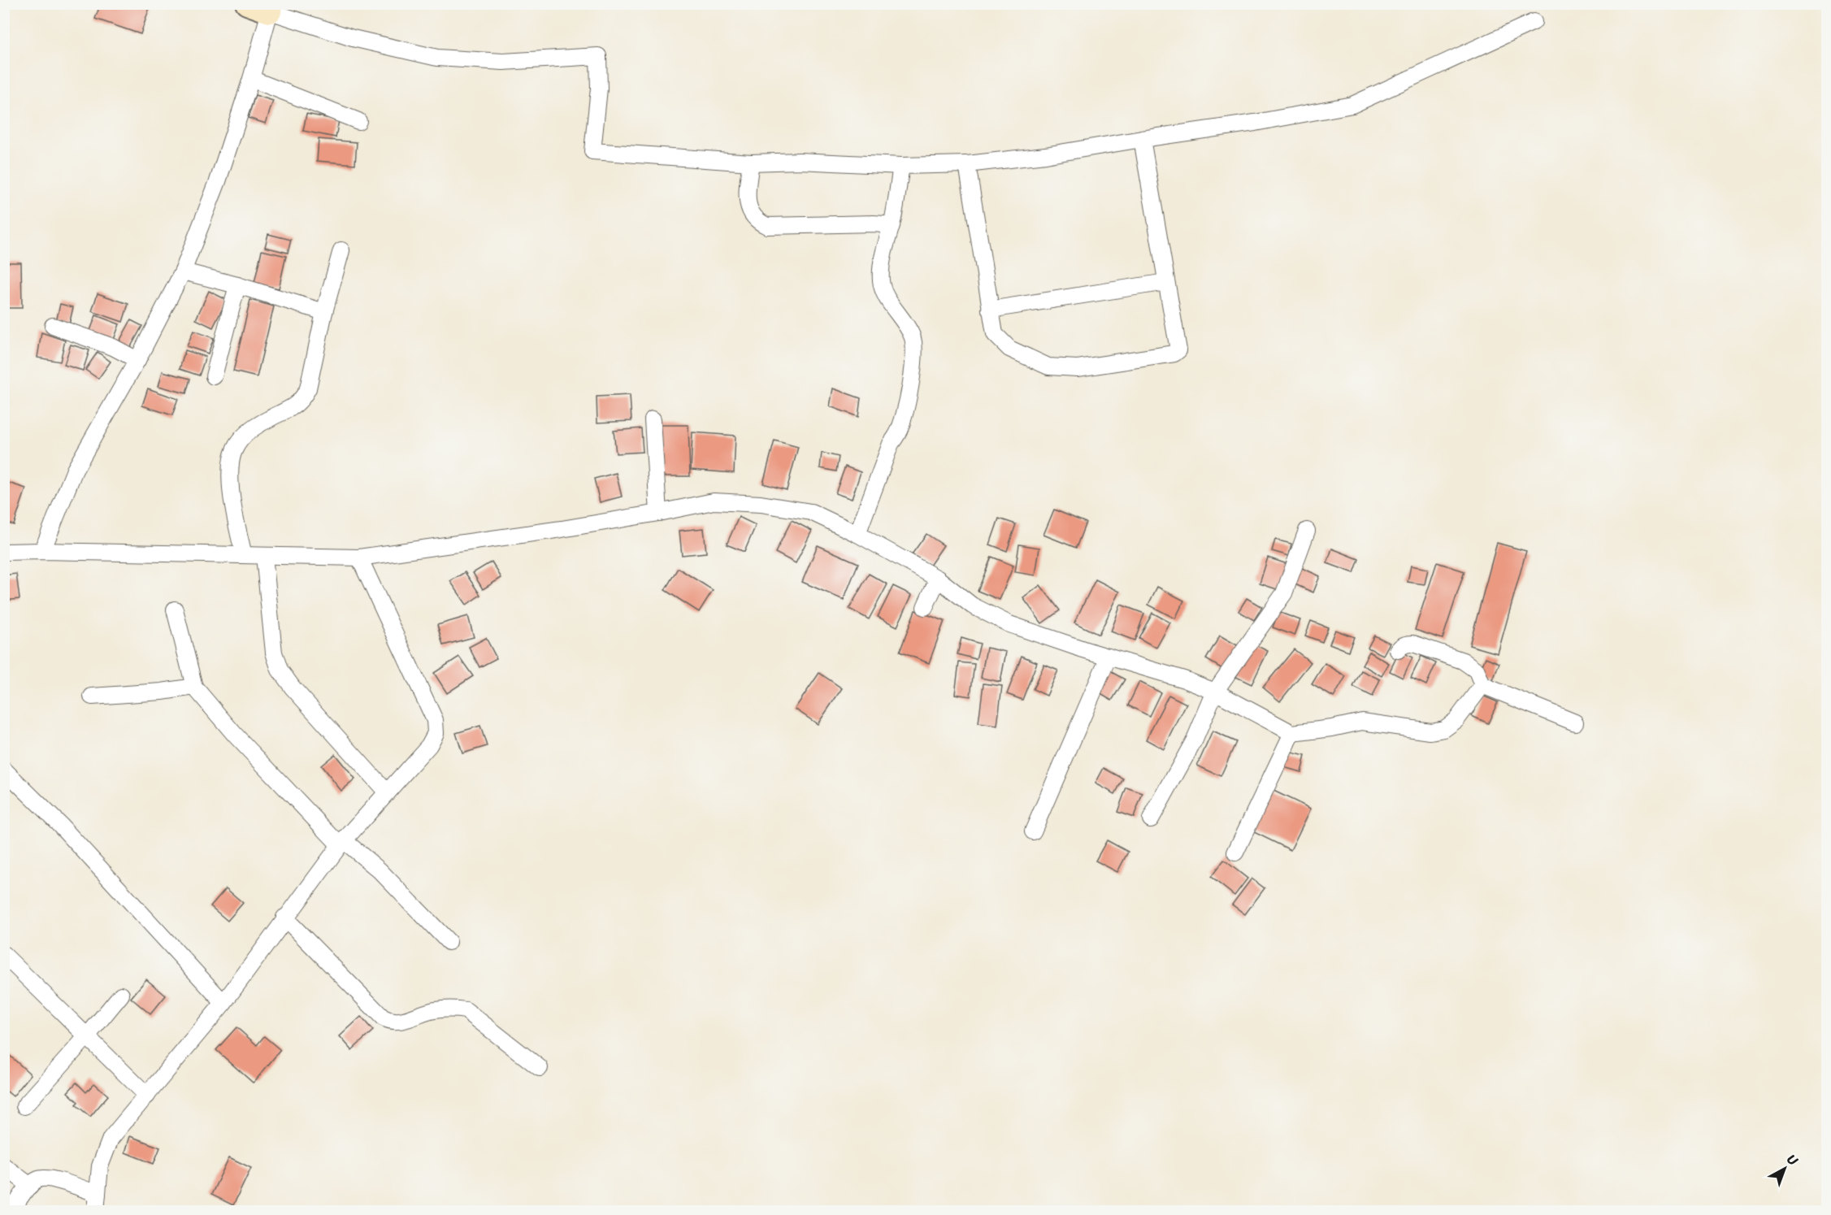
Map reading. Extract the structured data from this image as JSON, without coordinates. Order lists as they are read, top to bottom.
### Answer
{
  "north": "top right"
}
